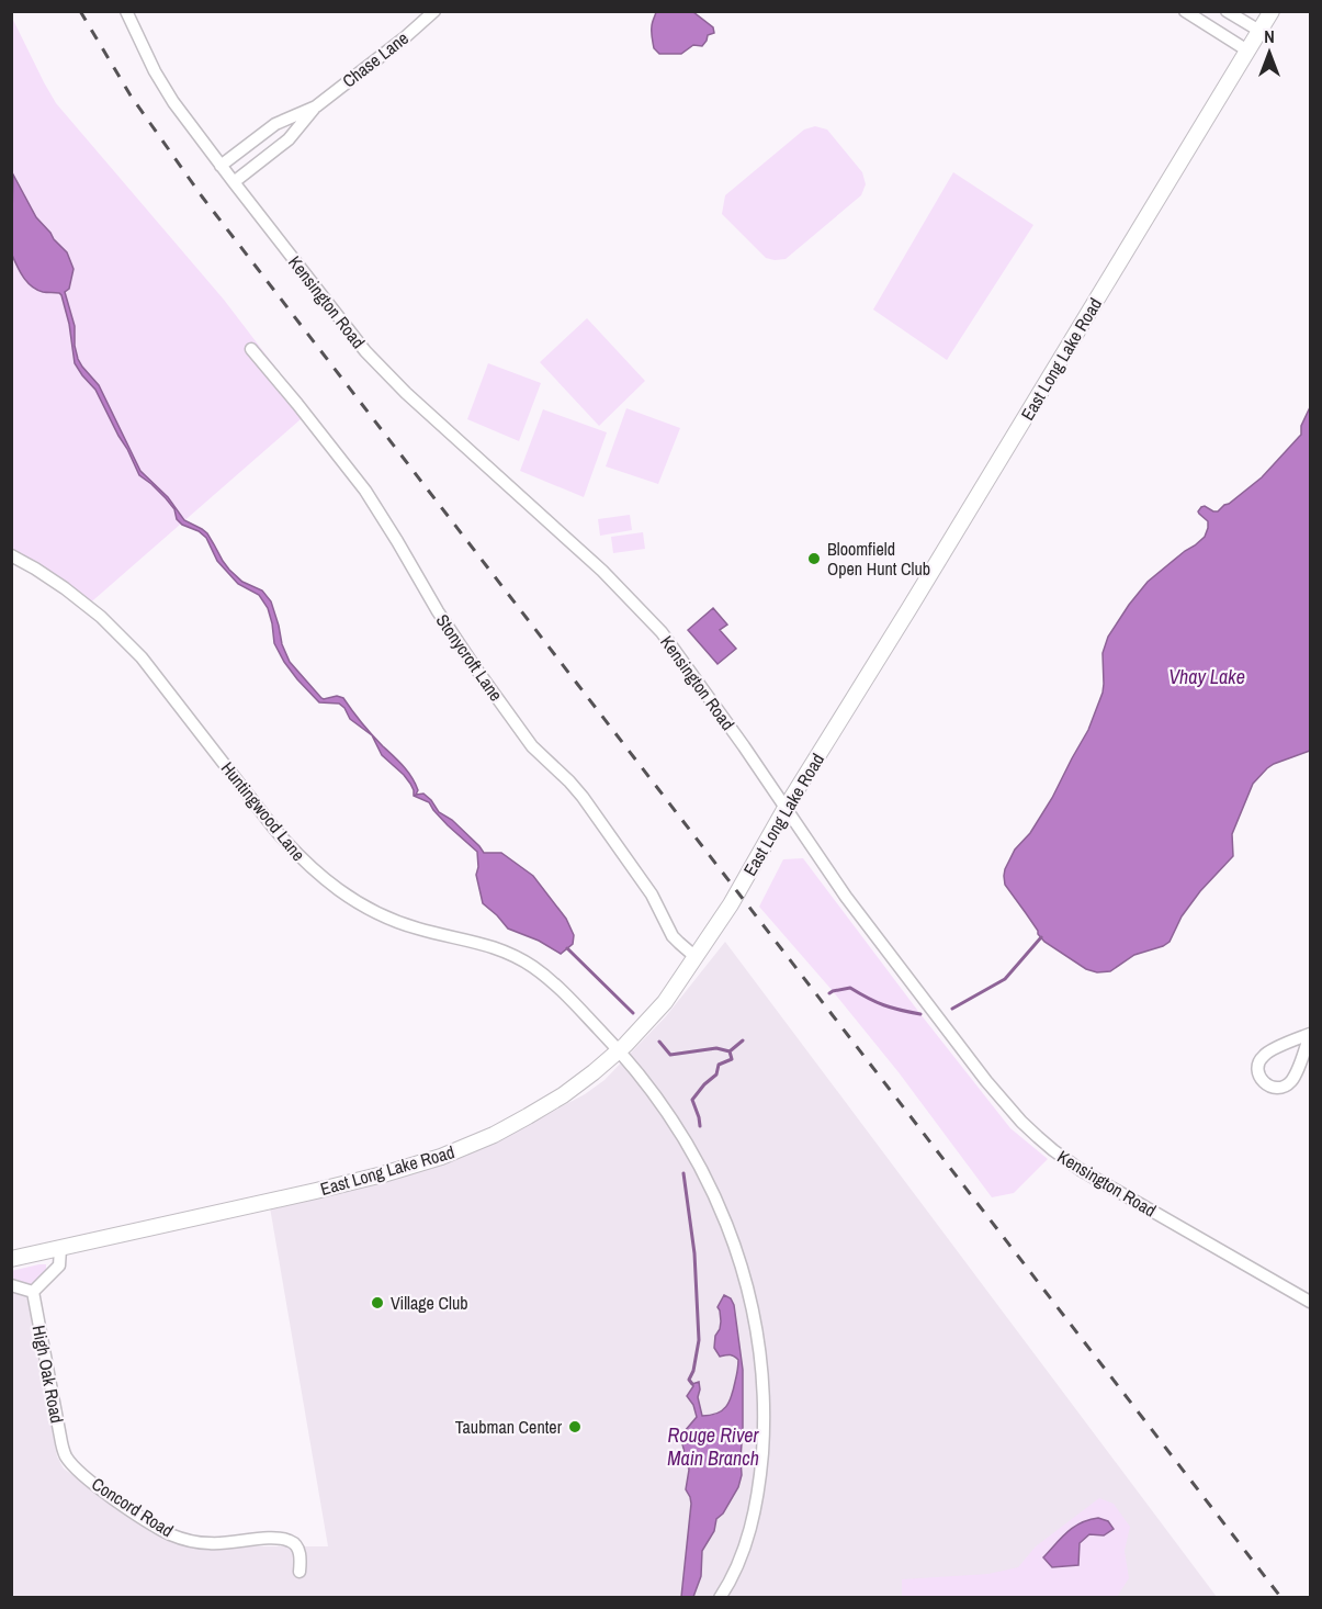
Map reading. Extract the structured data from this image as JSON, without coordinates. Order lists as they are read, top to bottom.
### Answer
{
  "streets": {
    "main road": ["East Long Lake Road"],
    "street": [
      "Chase Lane",
      "Kensington Road",
      "Stonycroft Lane",
      "Huntingwood Lane",
      "High Oak Road",
      "Concord Road"
    ]
  },
  "crossings": [
    ["Chase Lane", "Kensington Road"],
    ["Kensington Road", "East Long Lake Road"],
    ["East Long Lake Road", "Stonycroft Lane"],
    ["East Long Lake Road", "Huntingwood Lane"],
    ["High Oak Road", "Concord Road"]
  ],
  "water": ["Vhay Lake", "Rouge River Main Branch"],
  "places": ["Bloomfield Open Hunt Club", "Village Club", "Taubman Center"],
  "north": "top"
}
